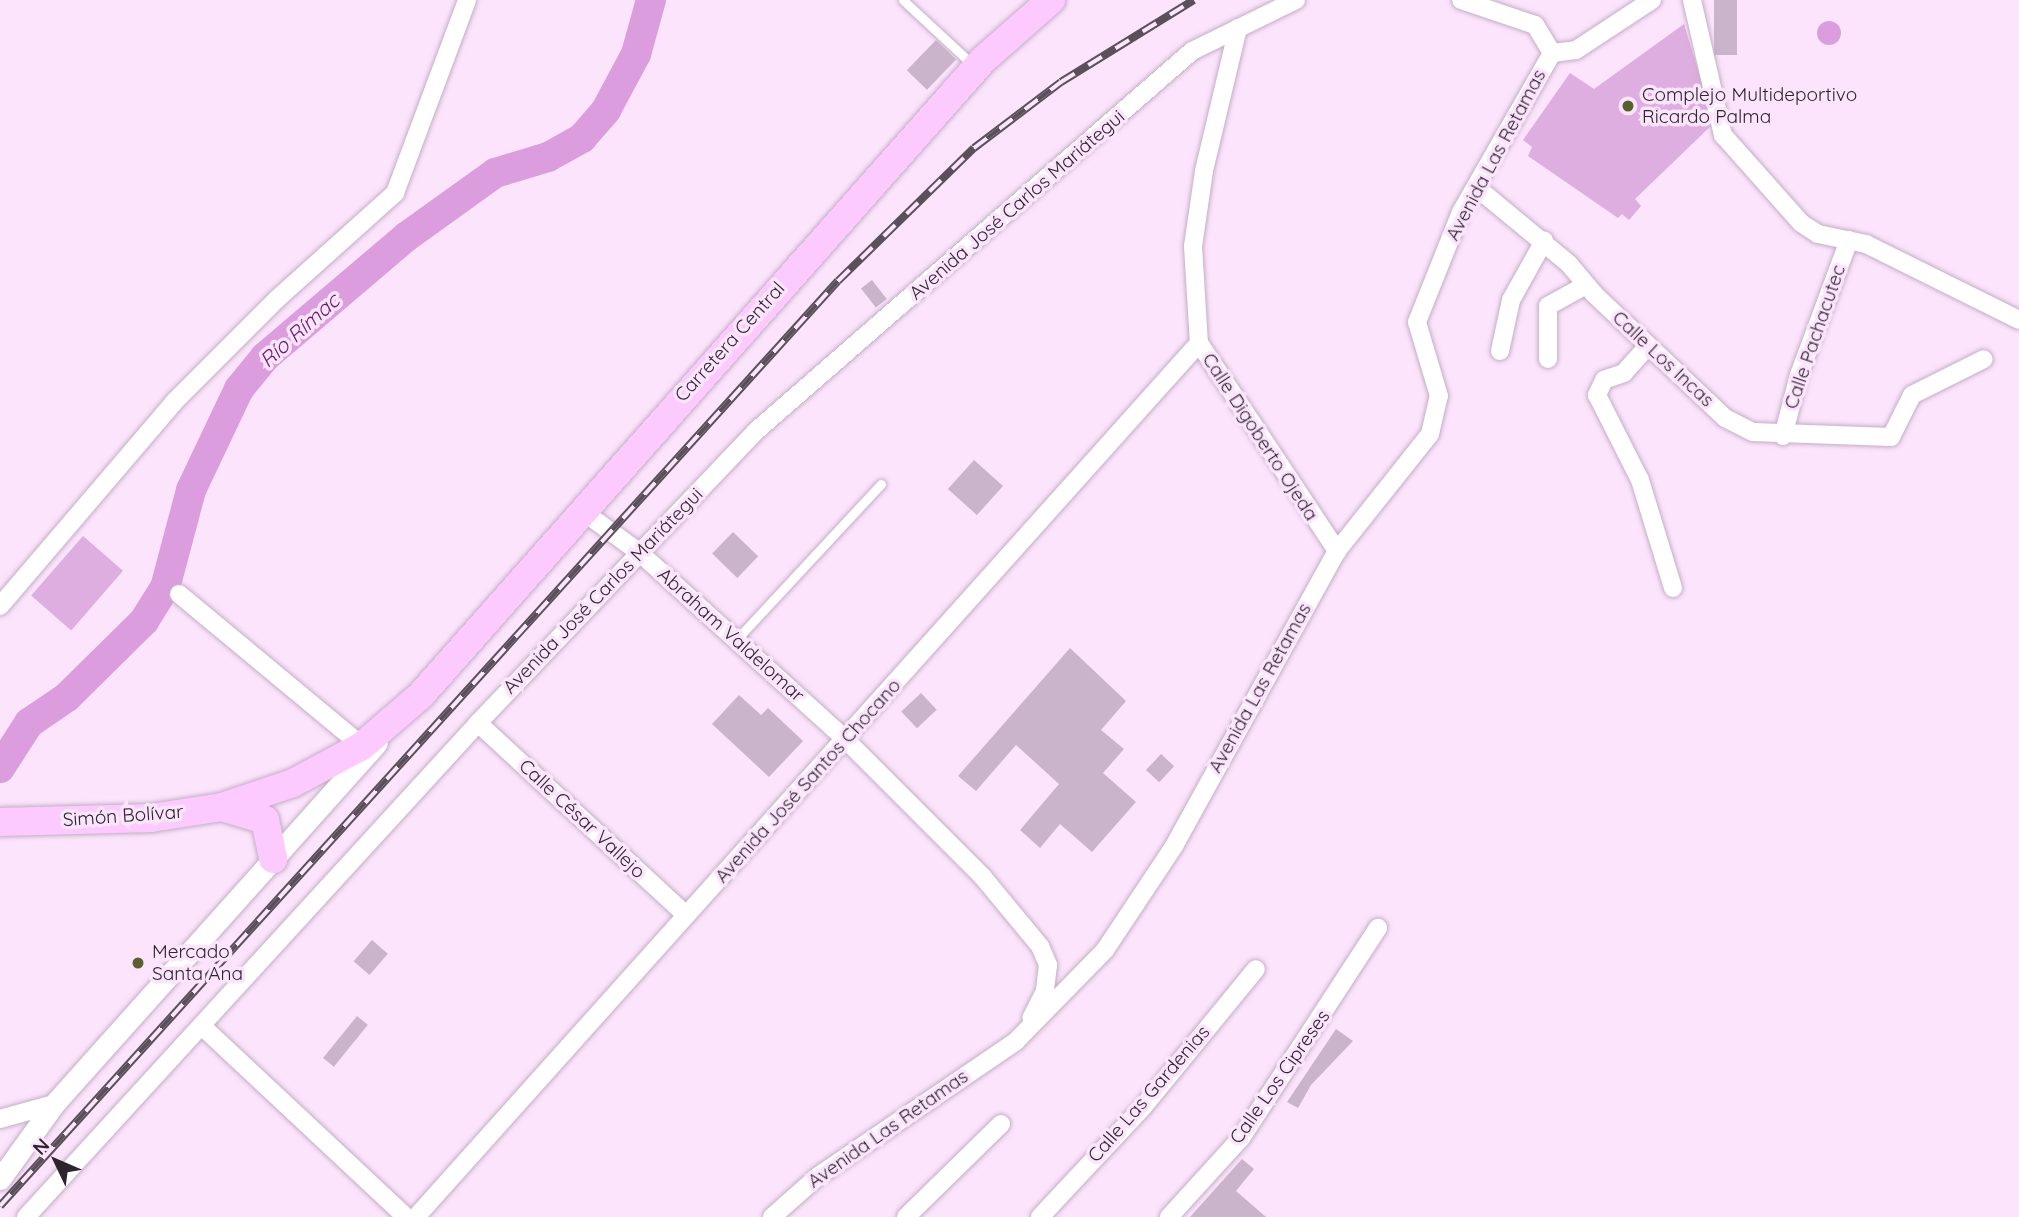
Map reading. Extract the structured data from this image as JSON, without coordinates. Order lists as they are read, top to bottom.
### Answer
{
  "streets": {
    "highway": ["Carretera Central", "Simón Bolívar"],
    "street": [
      "Avenida Las Retamas",
      "Avenida José Carlos Mariátegui",
      "Calle Pachacutec",
      "Calle Los Incas",
      "Calle Digoberto Ojeda",
      "Abraham Valdelomar",
      "Avenida José Santos Chocano",
      "Calle César Vallejo",
      "Calle Los Cipreses",
      "Calle Las Gardenias"
    ]
  },
  "crossings": [
    ["Avenida Las Retamas", "Calle Los Incas"],
    ["Avenida Las Retamas", "Calle Digoberto Ojeda"],
    ["Avenida Las Retamas", "Abraham Valdelomar"],
    ["Avenida José Carlos Mariátegui", "Calle Digoberto Ojeda"],
    ["Avenida José Carlos Mariátegui", "Abraham Valdelomar"],
    ["Avenida José Carlos Mariátegui", "Calle César Vallejo"],
    ["Calle Pachacutec", "Calle Los Incas"],
    ["Carretera Central", "Abraham Valdelomar"],
    ["Carretera Central", "Simón Bolívar"],
    ["Calle Digoberto Ojeda", "Avenida José Santos Chocano"],
    ["Abraham Valdelomar", "Avenida José Santos Chocano"],
    ["Avenida José Santos Chocano", "Calle César Vallejo"]
  ],
  "water": ["Río Rímac"],
  "places": ["Complejo Multideportivo Ricardo Palma", "Mercado Santa Ana"],
  "north": "top left"
}
